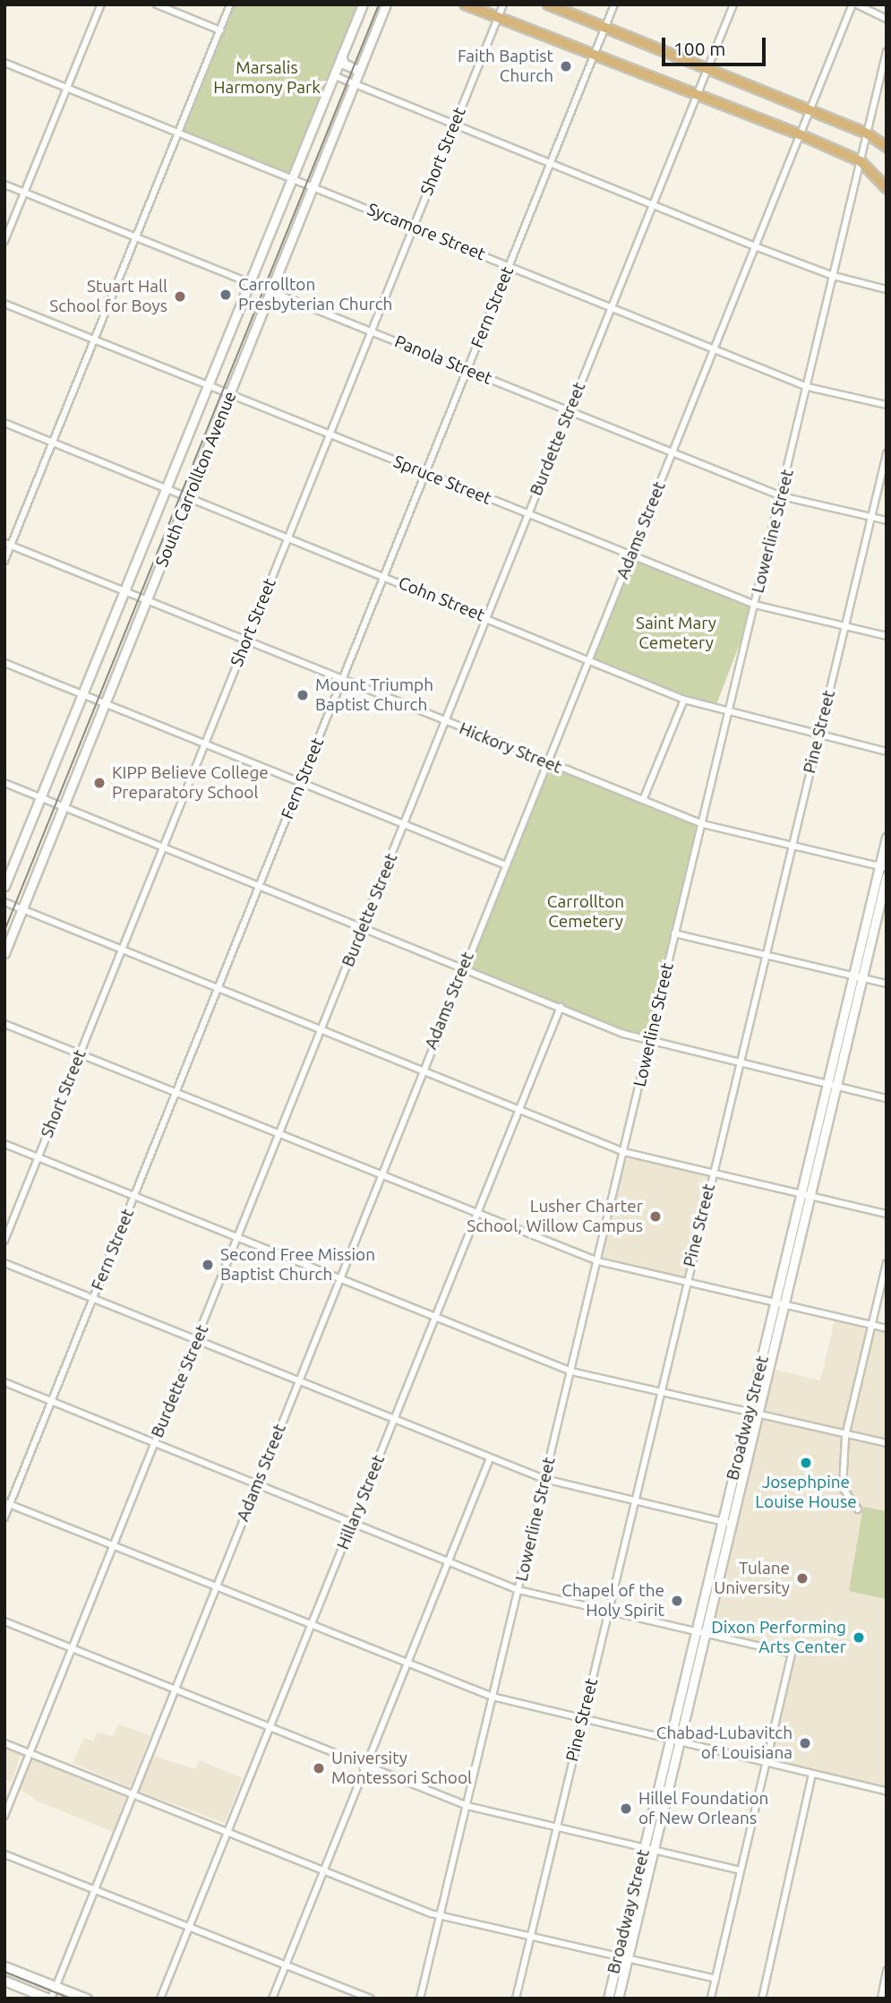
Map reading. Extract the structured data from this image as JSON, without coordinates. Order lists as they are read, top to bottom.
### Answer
{
  "streets": {
    "main road": ["South Carrollton Avenue", "Broadway Street"],
    "street": [
      "Short Street",
      "Sycamore Street",
      "Fern Street",
      "Panola Street",
      "Burdette Street",
      "Spruce Street",
      "Adams Street",
      "Lowerline Street",
      "Cohn Street",
      "Pine Street",
      "Hickory Street",
      "Hillary Street"
    ]
  },
  "crossings": [
    ["Short Street", "Sycamore Street"],
    ["Short Street", "Panola Street"],
    ["Short Street", "Spruce Street"],
    ["Short Street", "Cohn Street"],
    ["Short Street", "Hickory Street"],
    ["Sycamore Street", "Fern Street"],
    ["Sycamore Street", "Burdette Street"],
    ["Sycamore Street", "South Carrollton Avenue"],
    ["Sycamore Street", "Adams Street"],
    ["Sycamore Street", "Lowerline Street"],
    ["Fern Street", "Panola Street"],
    ["Fern Street", "Spruce Street"],
    ["Fern Street", "Cohn Street"],
    ["Fern Street", "Hickory Street"],
    ["Panola Street", "Burdette Street"],
    ["Panola Street", "South Carrollton Avenue"],
    ["Panola Street", "Adams Street"],
    ["Panola Street", "Lowerline Street"],
    ["Panola Street", "Pine Street"],
    ["Burdette Street", "Spruce Street"],
    ["Burdette Street", "Cohn Street"],
    ["Burdette Street", "Hickory Street"],
    ["South Carrollton Avenue", "Spruce Street"],
    ["South Carrollton Avenue", "Cohn Street"],
    ["South Carrollton Avenue", "Hickory Street"],
    ["Spruce Street", "Adams Street"],
    ["Spruce Street", "Lowerline Street"],
    ["Spruce Street", "Pine Street"],
    ["Adams Street", "Cohn Street"],
    ["Adams Street", "Hickory Street"],
    ["Lowerline Street", "Cohn Street"],
    ["Lowerline Street", "Hickory Street"],
    ["Cohn Street", "Pine Street"],
    ["Pine Street", "Hickory Street"],
    ["Hickory Street", "Broadway Street"]
  ],
  "parks": ["Marsalis Harmony Park", "Saint Mary Cemetery", "Carrollton Cemetery"],
  "places": [
    "Faith Baptist Church",
    "Carrollton Presbyterian Church",
    "Stuart Hall School for Boys",
    "Mount Triumph Baptist Church",
    "KIPP Believe College Preparatory School",
    "Lusher Charter School, Willow Campus",
    "Second Free Mission Baptist Church",
    "Josephpine Louise House",
    "Tulane University",
    "Chapel of the Holy Spirit",
    "Dixon Performing Arts Center",
    "Chabad-Lubavitch of Louisiana",
    "University Montessori School",
    "Hillel Foundation of New Orleans"
  ],
  "scale_bar": "100 m"
}
